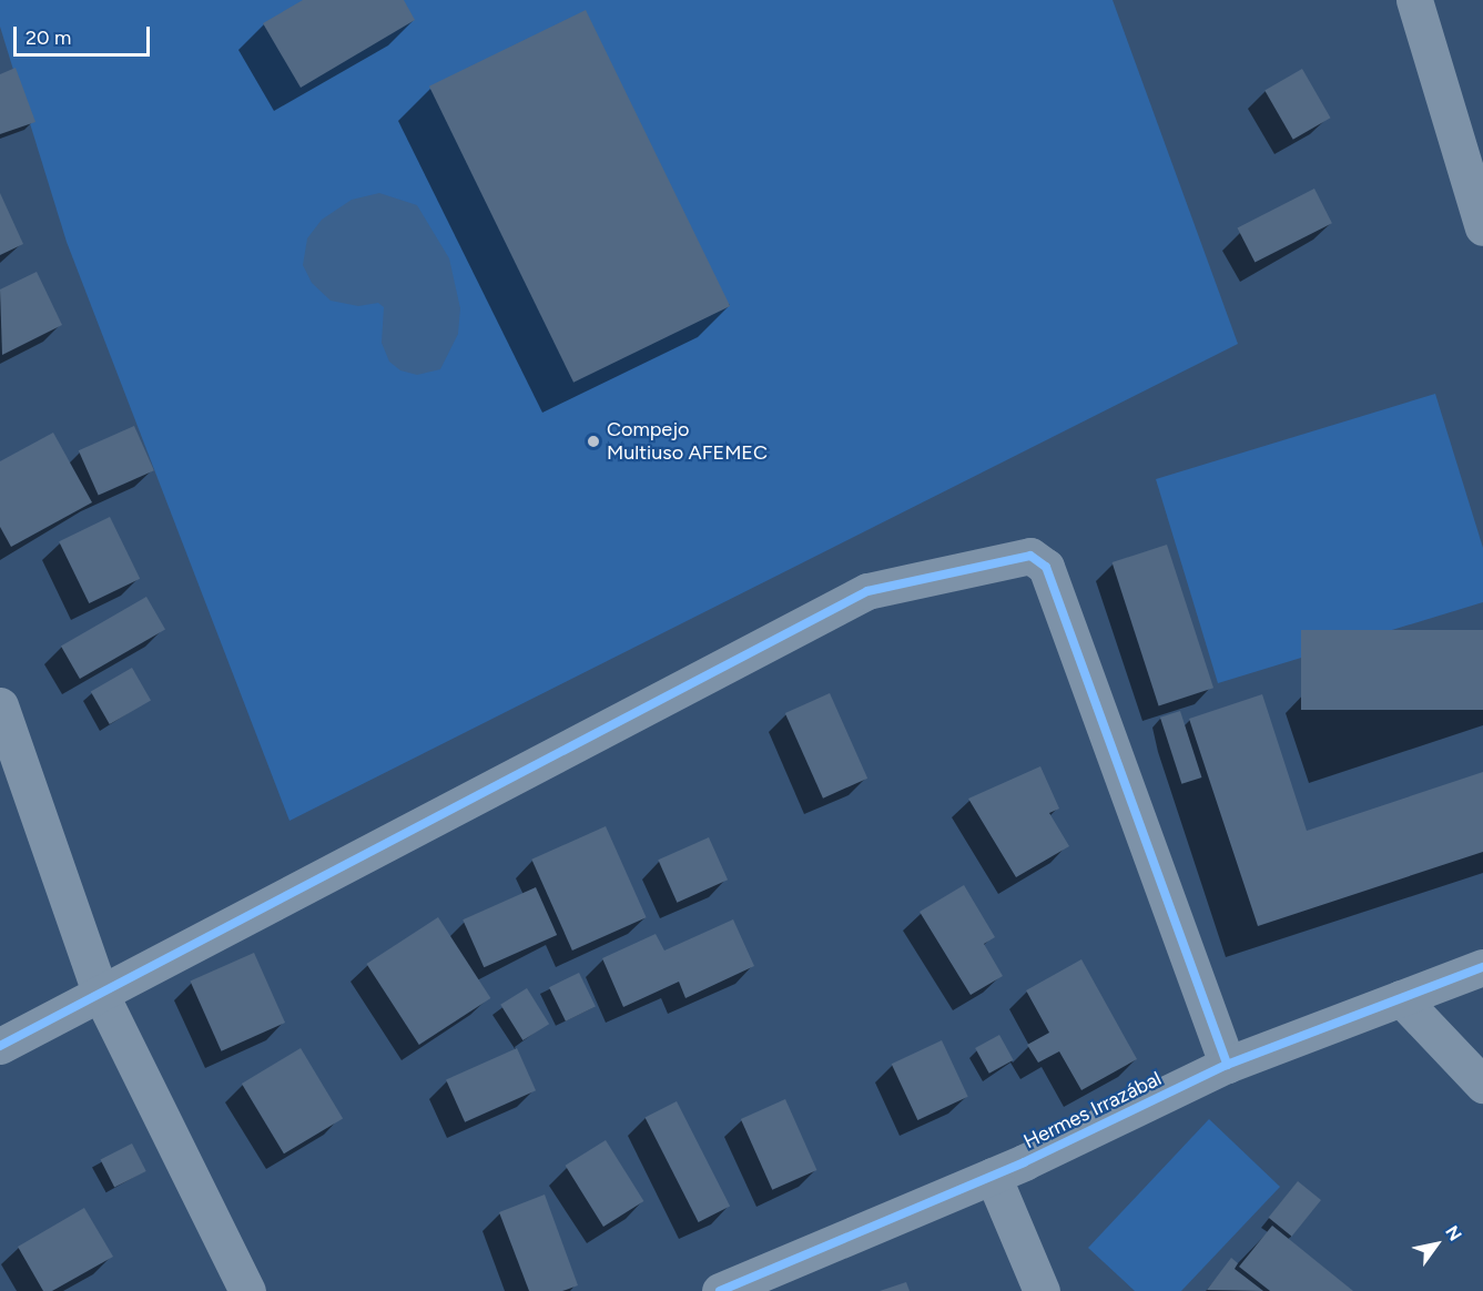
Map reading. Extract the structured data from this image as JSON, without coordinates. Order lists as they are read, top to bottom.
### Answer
{
  "streets": {
    "street": ["Hermes Irrazábal"]
  },
  "places": ["Compejo Multiuso AFEMEC"],
  "scale_bar": "20 m",
  "north": "top right"
}
